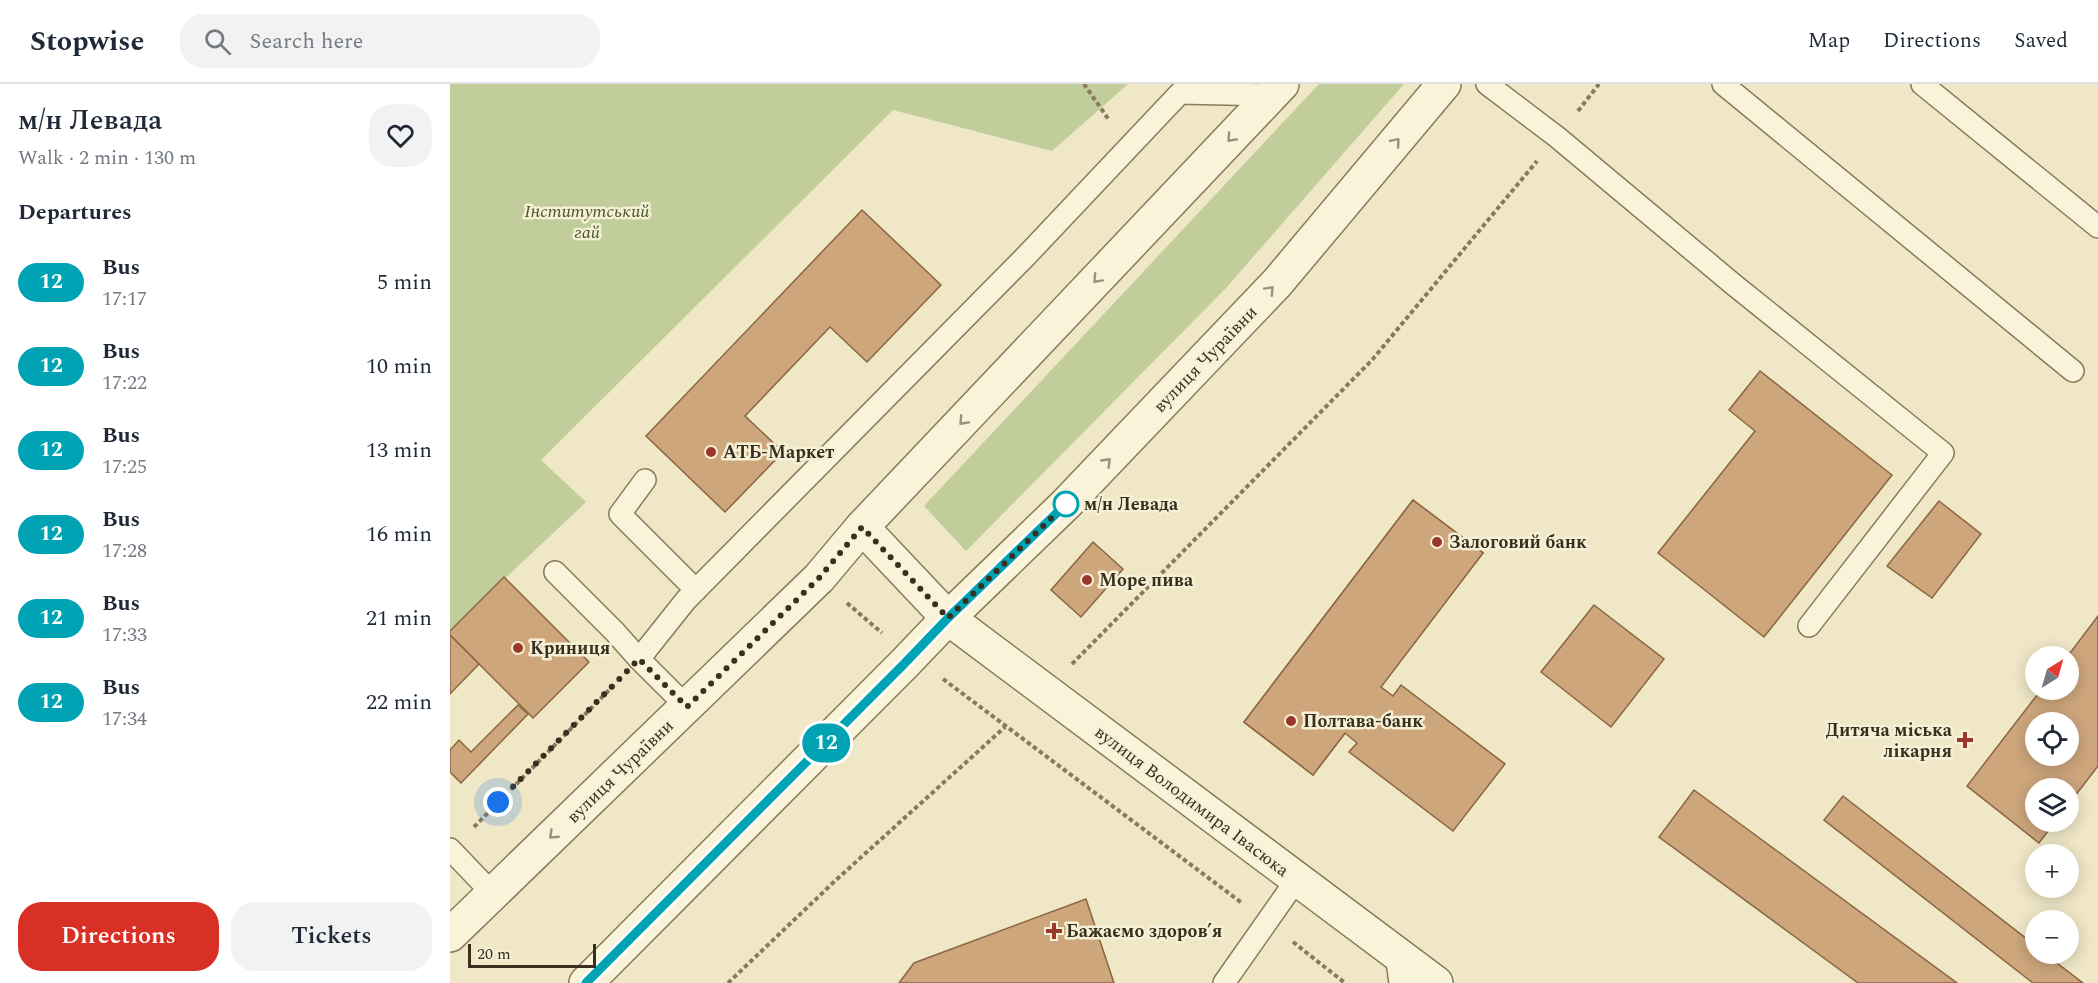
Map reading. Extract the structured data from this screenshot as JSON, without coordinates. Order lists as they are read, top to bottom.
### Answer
{
  "streets": {
    "street": ["вулиця Чураївни", "вулиця Володимира Івасюка"]
  },
  "crossings": [
    ["вулиця Чураївни", "вулиця Володимира Івасюка"]
  ],
  "parks": ["Інститутський гай"],
  "places": {
    "other": [
      "АТБ-Маркет",
      "м/н Левада",
      "Залоговий банк",
      "Море пива",
      "Криниця",
      "Полтава-банк"
    ],
    "health": ["Дитяча міська лікарня", "Бажаємо здоровʼя"]
  },
  "lines": ["bus line 12"],
  "scale_bar": "20 m",
  "north": "top right",
  "page": {
    "header": "Stopwise",
    "search": "Search here",
    "nav": ["Map", "Directions", "Saved"],
    "heading": [
      ["м/н Левада", "Walk · 2 min · 130 m"],
      "Departures"
    ],
    "on_map": "12",
    "list": [
      {
        "mark": "12",
        "name": "Bus",
        "note": "17:17",
        "value": "5 min"
      },
      {
        "mark": "12",
        "name": "Bus",
        "note": "17:22",
        "value": "10 min"
      },
      {
        "mark": "12",
        "name": "Bus",
        "note": "17:25",
        "value": "13 min"
      },
      {
        "mark": "12",
        "name": "Bus",
        "note": "17:28",
        "value": "16 min"
      },
      {
        "mark": "12",
        "name": "Bus",
        "note": "17:33",
        "value": "21 min"
      },
      {
        "mark": "12",
        "name": "Bus",
        "note": "17:34",
        "value": "22 min"
      }
    ],
    "map_buttons": ["+", "−"],
    "buttons": ["Directions", "Tickets"],
    "scale": "20 m"
  }
}
